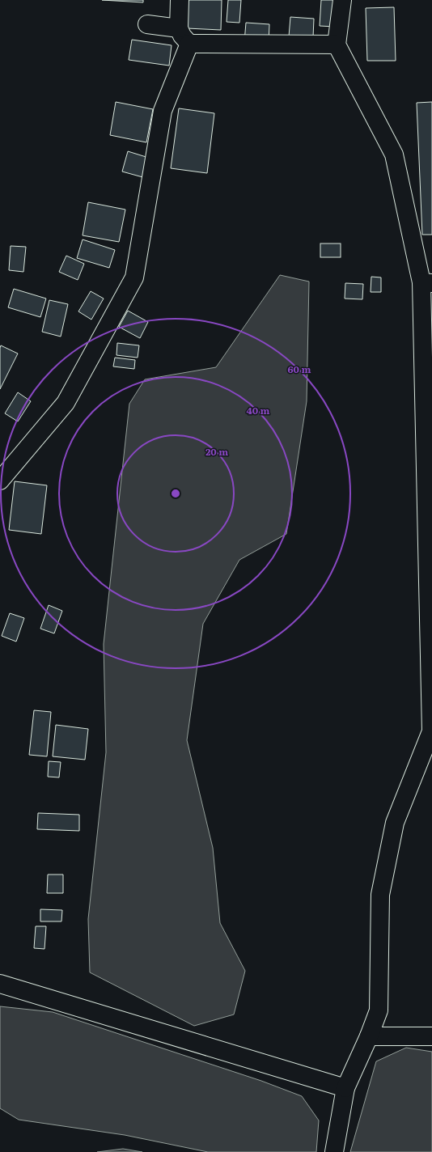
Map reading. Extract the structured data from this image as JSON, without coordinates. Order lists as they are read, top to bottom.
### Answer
{
  "rings": ["60 m", "40 m", "20 m"]
}
